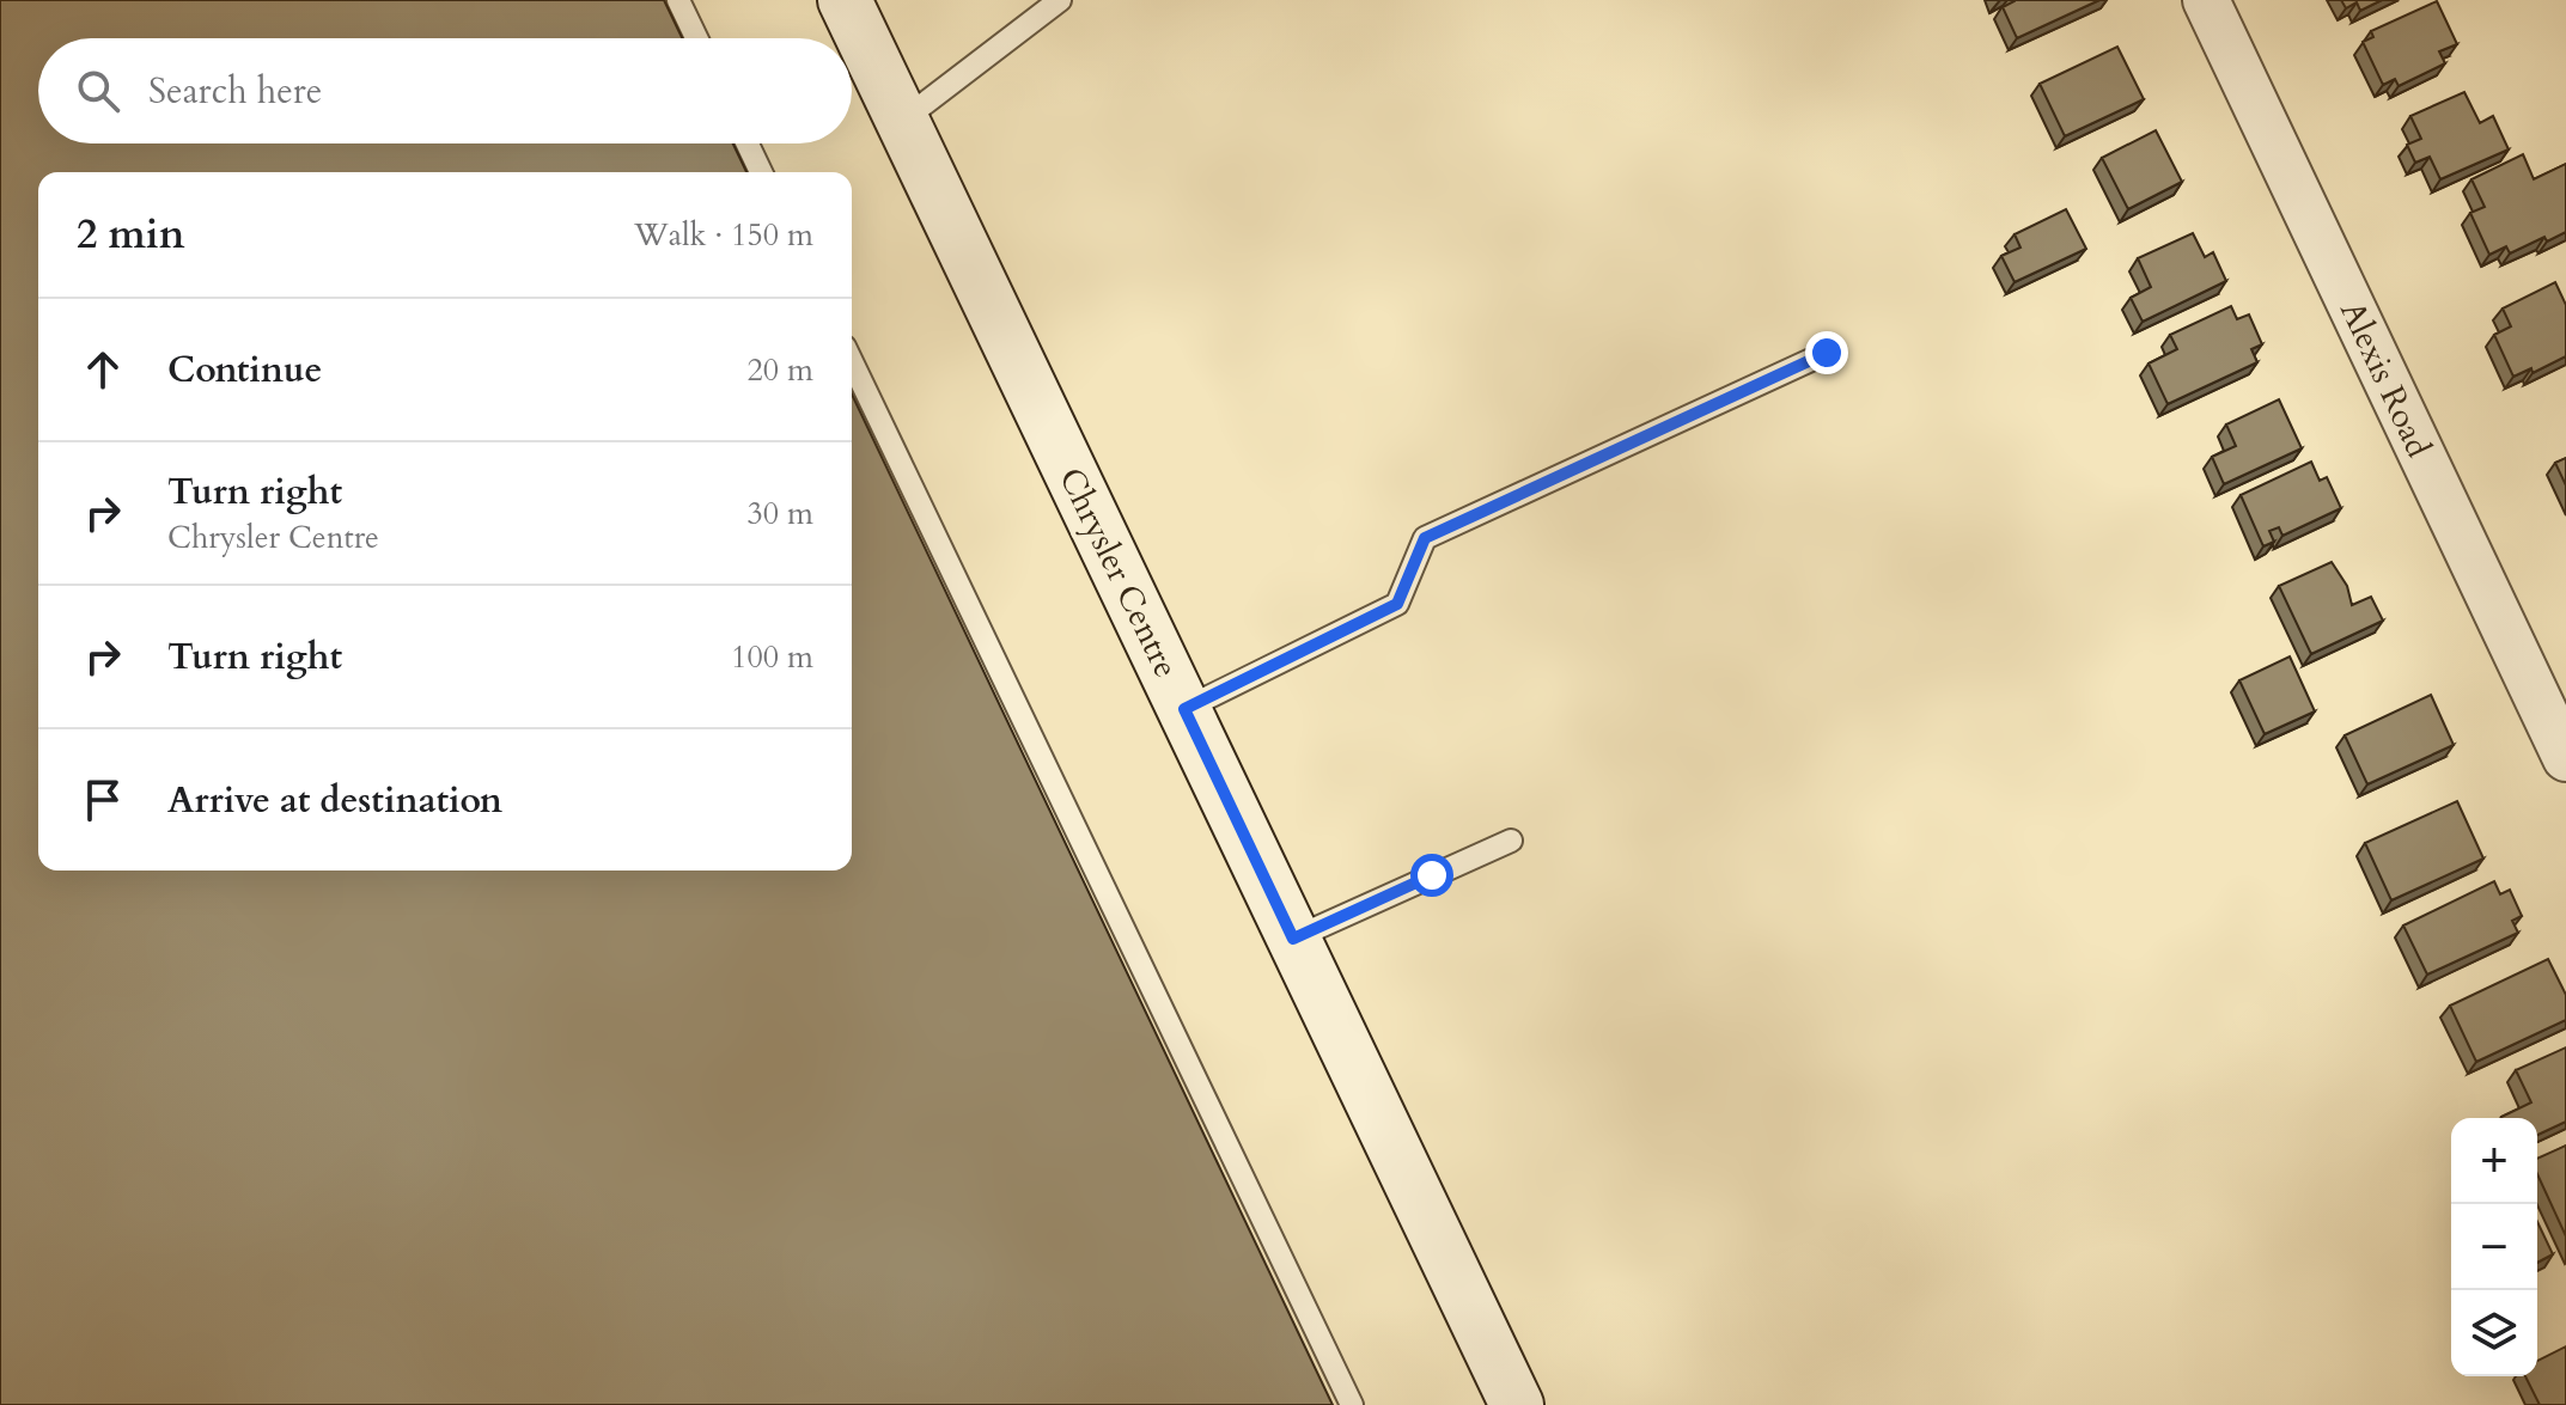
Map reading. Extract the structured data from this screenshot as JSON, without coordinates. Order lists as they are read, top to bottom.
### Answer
{
  "streets": {
    "street": ["Alexis Road", "Chrysler Centre"]
  },
  "page": {
    "search": "Search here",
    "heading": ["2 min", "Walk · 150 m"],
    "list": [
      ["Continue", "20 m"],
      ["Turn right", "Chrysler Centre", "30 m"],
      ["Turn right", "100 m"],
      "Arrive at destination"
    ],
    "map_buttons": ["+", "−"]
  }
}
